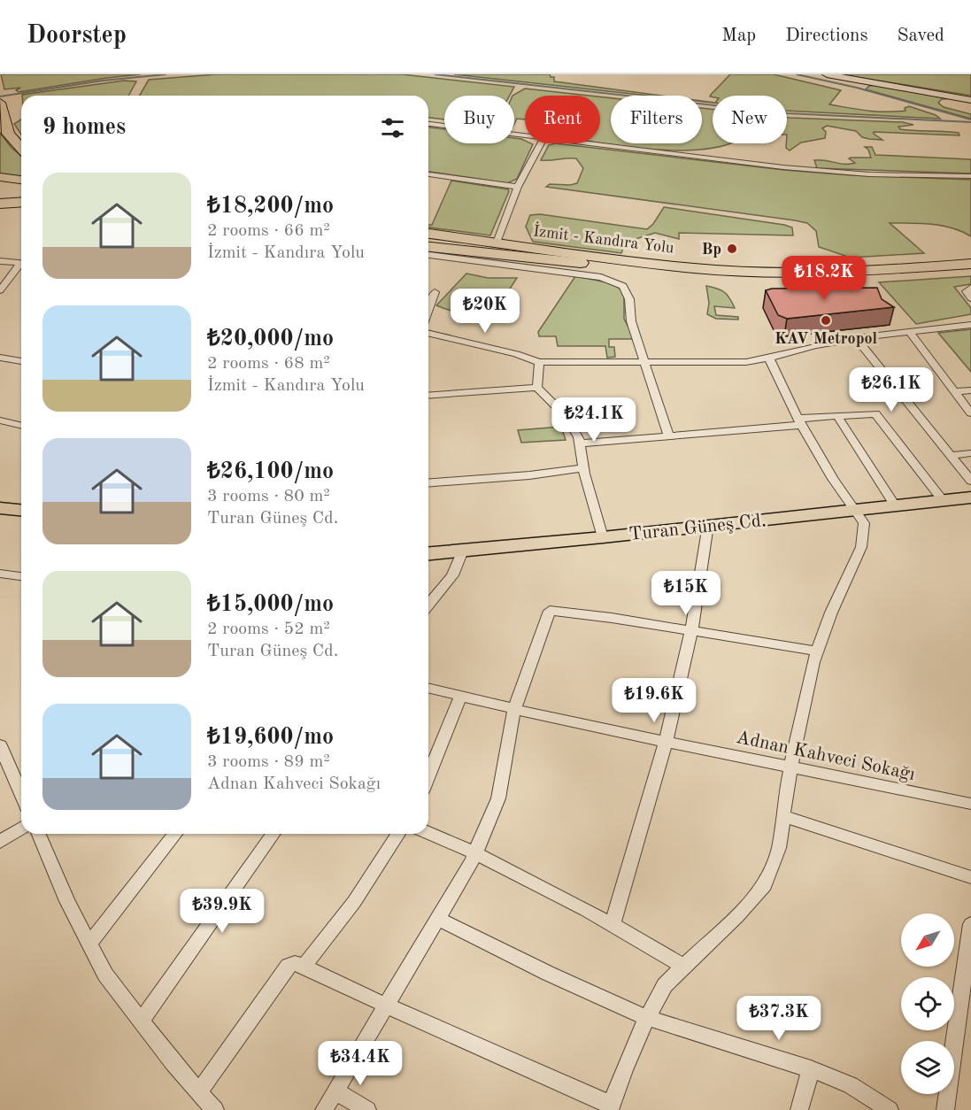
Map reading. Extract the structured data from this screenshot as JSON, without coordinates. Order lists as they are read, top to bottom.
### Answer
{
  "streets": {
    "highway": ["İzmit - Kandıra Yolu"],
    "main road": ["Turan Güneş Cd."],
    "street": ["Adnan Kahveci Sokağı"]
  },
  "places": ["Bp", "KAV Metropol"],
  "north": "bottom left",
  "page": {
    "header": "Doorstep",
    "nav": ["Map", "Directions", "Saved"],
    "chip": [
      "Buy",
      "Rent",
      "Filters",
      "New"
    ],
    "heading": "9 homes",
    "list": [
      {
        "name": "₺18,200/mo",
        "note": "2 rooms · 66 m² · İzmit - Kandıra Yolu"
      },
      {
        "name": "₺20,000/mo",
        "note": "2 rooms · 68 m² · İzmit - Kandıra Yolu"
      },
      {
        "name": "₺26,100/mo",
        "note": "3 rooms · 80 m² · Turan Güneş Cd."
      },
      {
        "name": "₺15,000/mo",
        "note": "2 rooms · 52 m² · Turan Güneş Cd."
      },
      {
        "name": "₺19,600/mo",
        "note": "3 rooms · 89 m² · Adnan Kahveci Sokağı"
      }
    ],
    "price": [
      "₺18.2K",
      "₺20K",
      "₺26.1K",
      "₺24.1K",
      "₺15K",
      "₺19.6K",
      "₺39.9K",
      "₺37.3K",
      "₺34.4K"
    ]
  }
}
